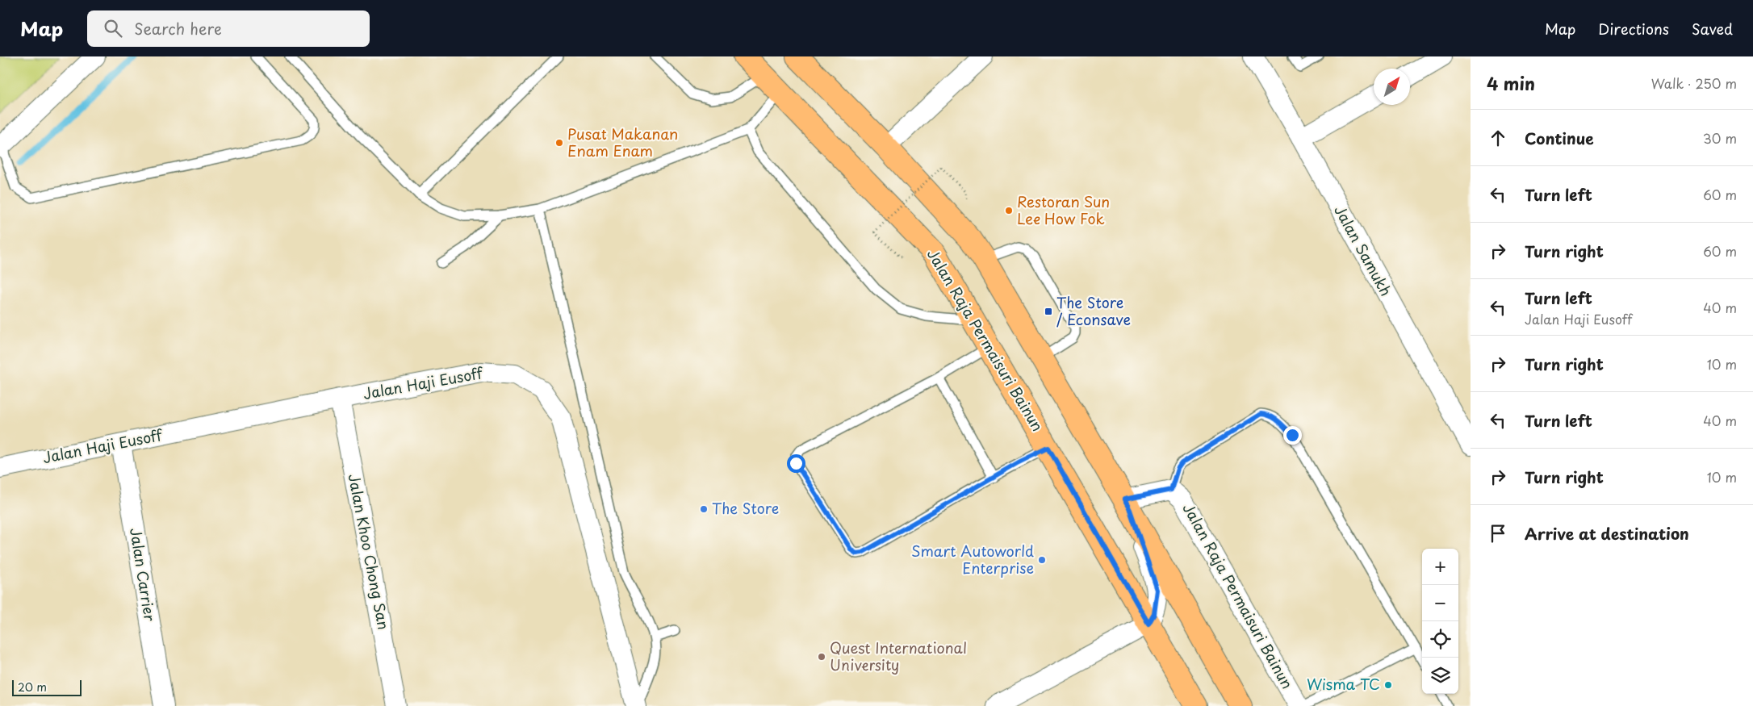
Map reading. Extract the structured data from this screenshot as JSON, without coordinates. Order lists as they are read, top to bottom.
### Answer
{
  "streets": {
    "main road": ["Jalan Raja Permaisuri Bainun"],
    "street": [
      "Jalan Samukh",
      "Jalan Haji Eusoff",
      "Jalan Khoo Chong San",
      "Jalan Carrier"
    ]
  },
  "crossings": [
    ["Jalan Haji Eusoff", "Jalan Khoo Chong San"],
    ["Jalan Haji Eusoff", "Jalan Carrier"]
  ],
  "places": {
    "other": [
      "Pusat Makanan Enam Enam",
      "Restoran Sun Lee How Fok",
      "The Store",
      "Smart Autoworld Enterprise",
      "Quest International University",
      "Wisma TC"
    ],
    "transit": ["The Store / Econsave"]
  },
  "scale_bar": "20 m",
  "north": "top right",
  "page": {
    "header": "Map",
    "search": "Search here",
    "nav": ["Map", "Directions", "Saved"],
    "heading": ["4 min", "Walk · 250 m"],
    "list": [
      ["Continue", "30 m"],
      ["Turn left", "60 m"],
      ["Turn right", "60 m"],
      ["Turn left", "Jalan Haji Eusoff", "40 m"],
      ["Turn right", "10 m"],
      ["Turn left", "40 m"],
      ["Turn right", "10 m"],
      "Arrive at destination"
    ],
    "map_buttons": ["+", "−"],
    "scale": "20 m"
  }
}
